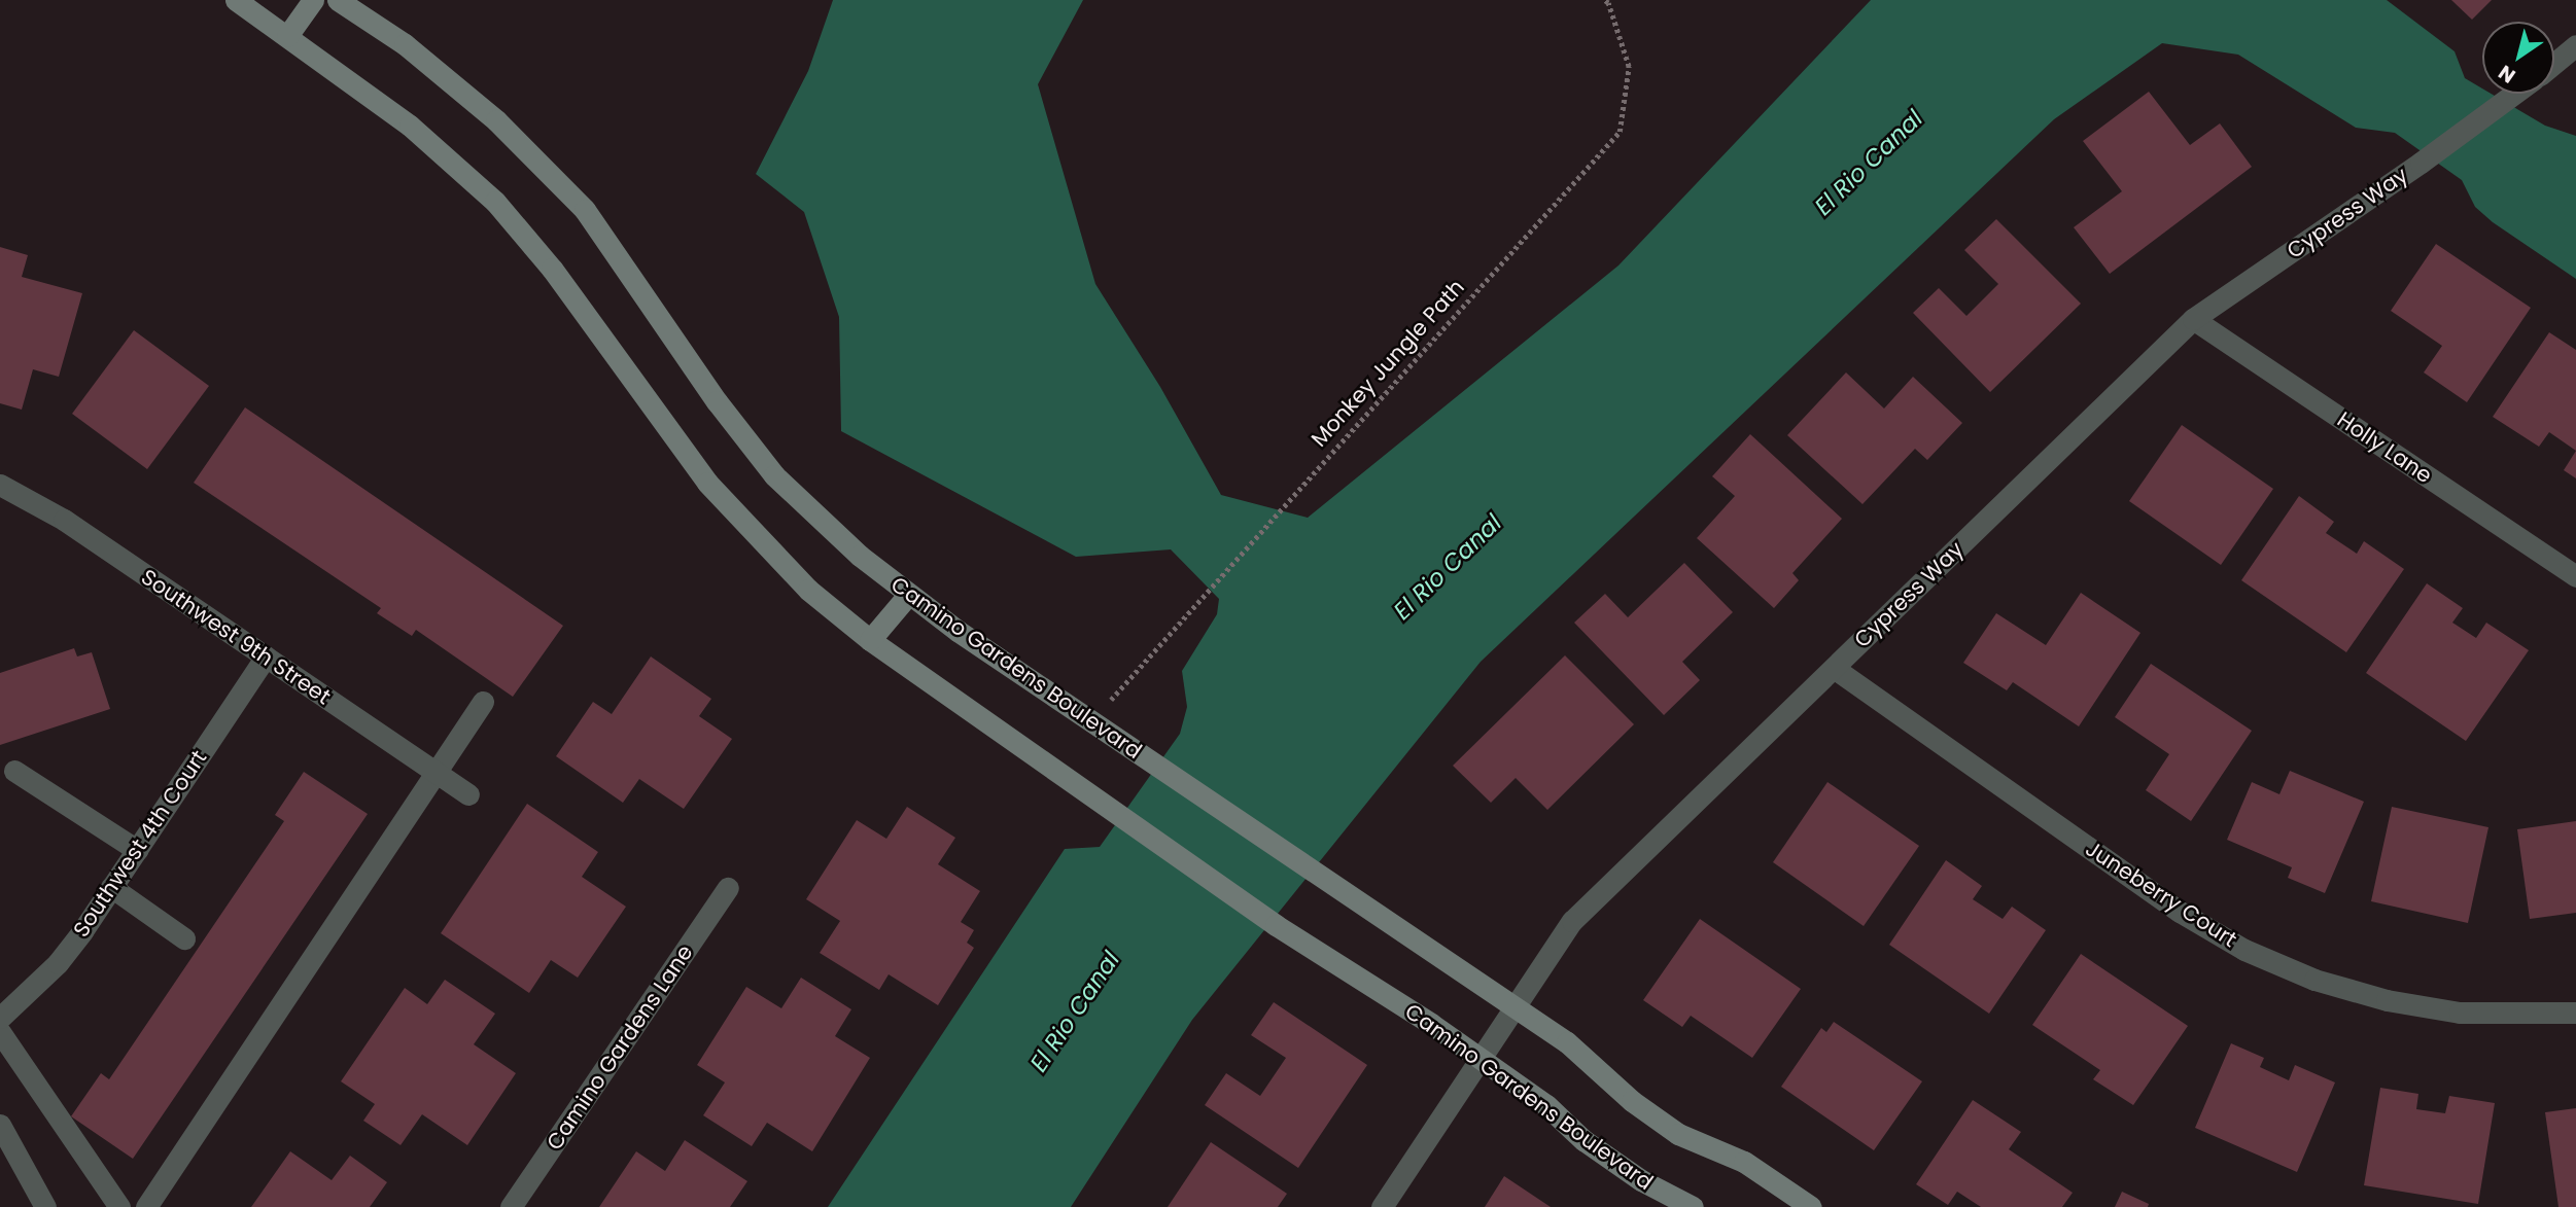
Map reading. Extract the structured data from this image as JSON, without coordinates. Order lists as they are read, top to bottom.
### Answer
{
  "streets": {
    "street": [
      "Cypress Way",
      "Holly Lane",
      "Southwest 9th Street",
      "Camino Gardens Boulevard",
      "Southwest 4th Court",
      "Juneberry Court",
      "Camino Gardens Lane"
    ],
    "path": ["Monkey Jungle Path"]
  },
  "crossings": [
    ["Cypress Way", "Holly Lane"],
    ["Cypress Way", "Camino Gardens Boulevard"],
    ["Cypress Way", "Juneberry Court"],
    ["Monkey Jungle Path", "Camino Gardens Boulevard"],
    ["Southwest 9th Street", "Southwest 4th Court"]
  ],
  "water": ["El Rio Canal"],
  "north": "bottom left"
}
